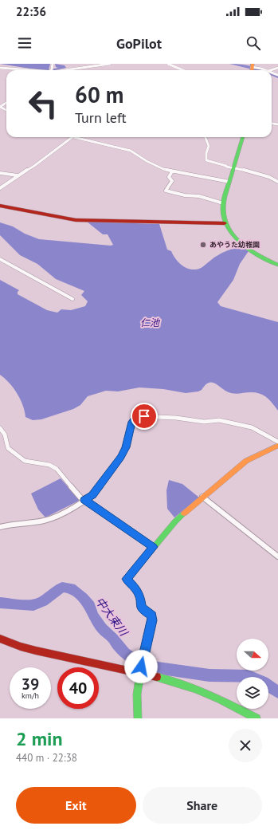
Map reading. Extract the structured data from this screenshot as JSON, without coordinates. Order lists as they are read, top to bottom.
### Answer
{
  "water": ["仁池", "中大束川"],
  "places": ["あやうた幼稚園"],
  "north": "right",
  "page": {
    "status": "22:36",
    "header": "GoPilot",
    "turn": ["60 m", "Turn left"],
    "speed": "39 km/h",
    "limit": "40",
    "heading": ["2 min", "440 m · 22:38"],
    "buttons": ["Exit", "Share"]
  }
}
